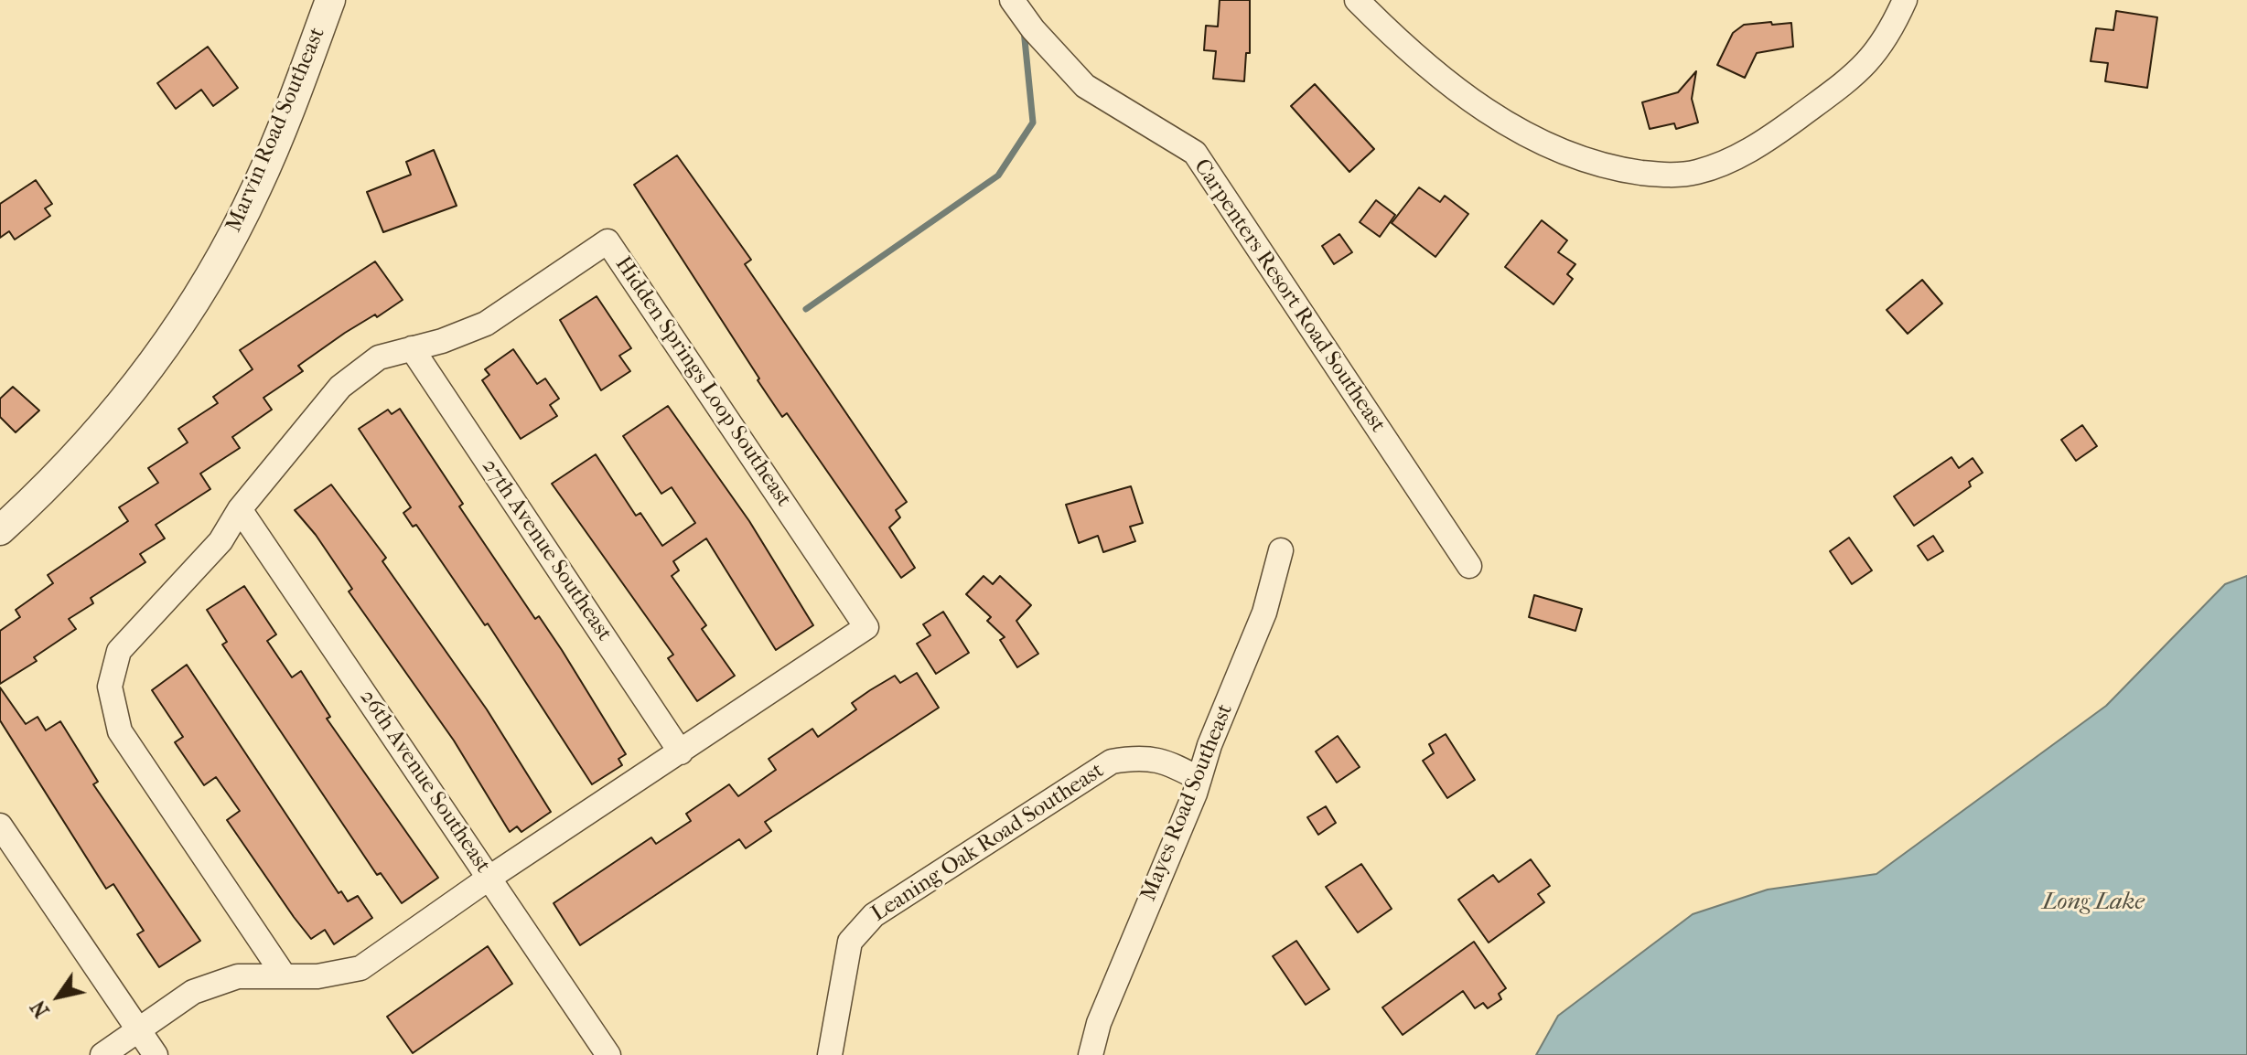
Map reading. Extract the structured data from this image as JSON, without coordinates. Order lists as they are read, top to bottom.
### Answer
{
  "streets": {
    "street": [
      "Marvin Road Southeast",
      "Carpenters Resort Road Southeast",
      "Hidden Springs Loop Southeast",
      "27th Avenue Southeast",
      "26th Avenue Southeast",
      "Mayes Road Southeast",
      "Leaning Oak Road Southeast"
    ]
  },
  "crossings": [
    ["Hidden Springs Loop Southeast", "27th Avenue Southeast"],
    ["Hidden Springs Loop Southeast", "26th Avenue Southeast"],
    ["Mayes Road Southeast", "Leaning Oak Road Southeast"]
  ],
  "water": ["Long Lake"],
  "north": "bottom left"
}
